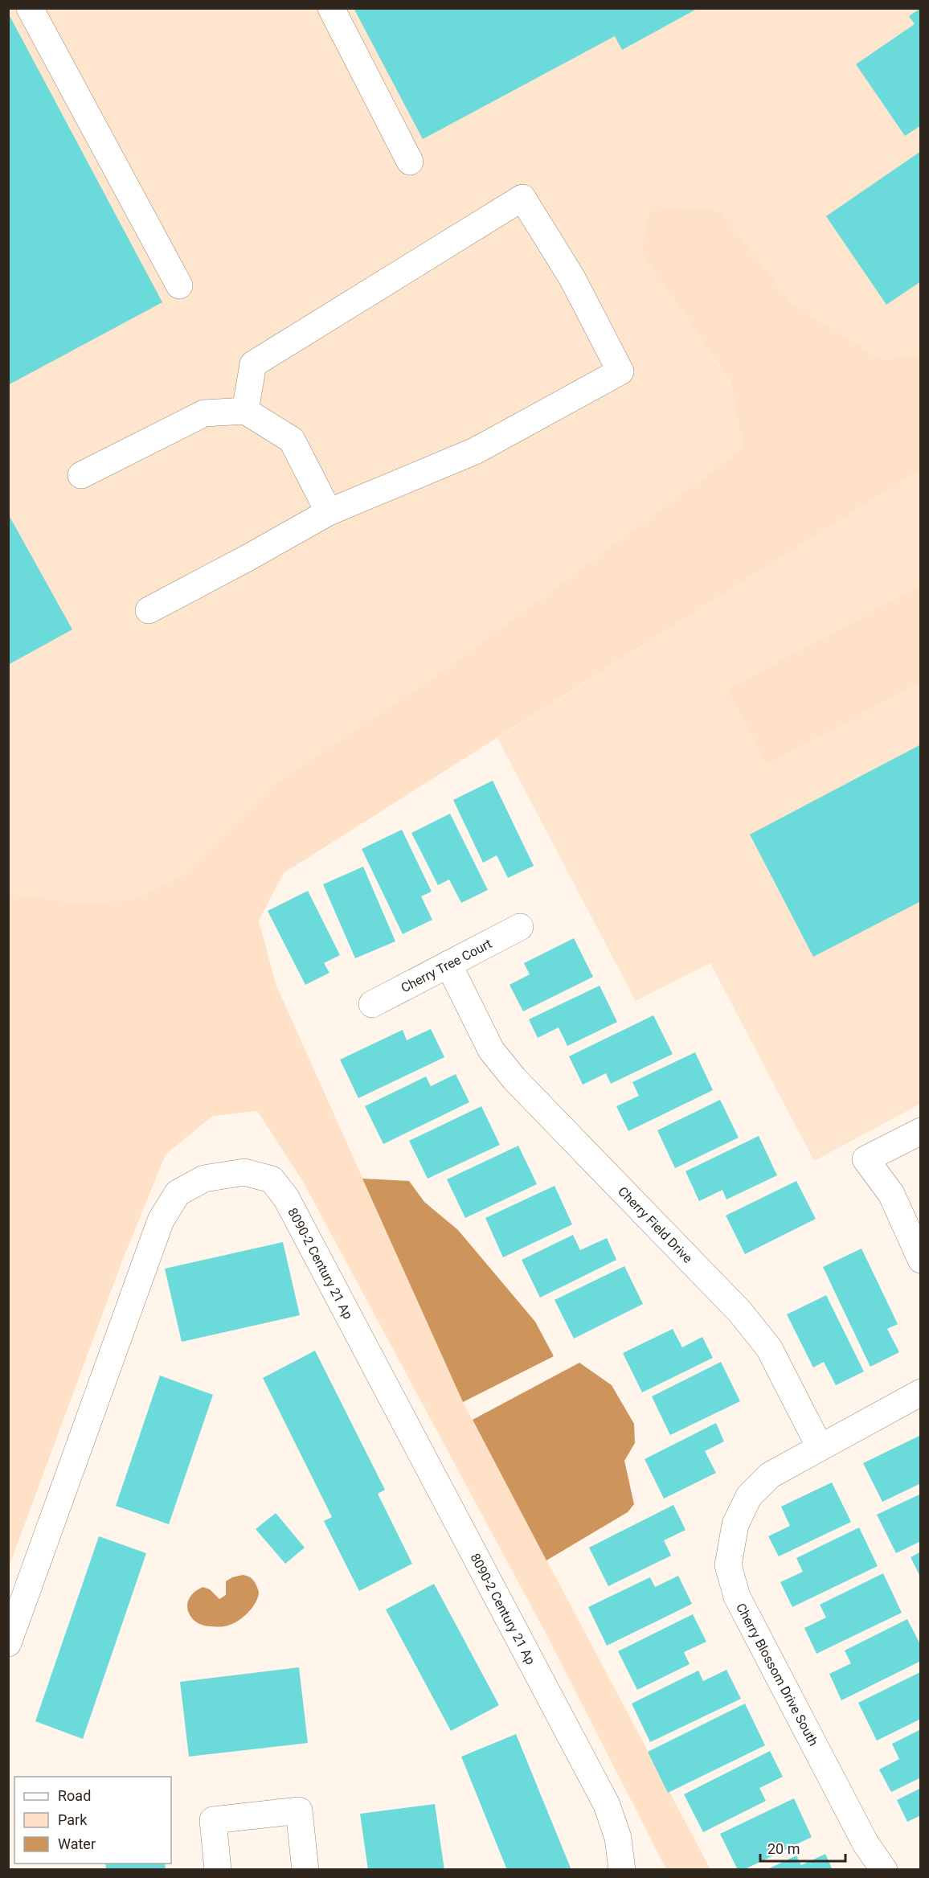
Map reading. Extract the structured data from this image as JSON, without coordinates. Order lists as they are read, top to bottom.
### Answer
{
  "streets": {
    "street": [
      "Cherry Tree Court",
      "Cherry Field Drive",
      "8090-2 Century 21 Ap",
      "Cherry Blossom Drive South"
    ]
  },
  "crossings": [
    ["Cherry Tree Court", "Cherry Field Drive"],
    ["Cherry Field Drive", "Cherry Blossom Drive South"]
  ],
  "legend": ["Road", "Park", "Water"],
  "scale_bar": "20 m"
}
